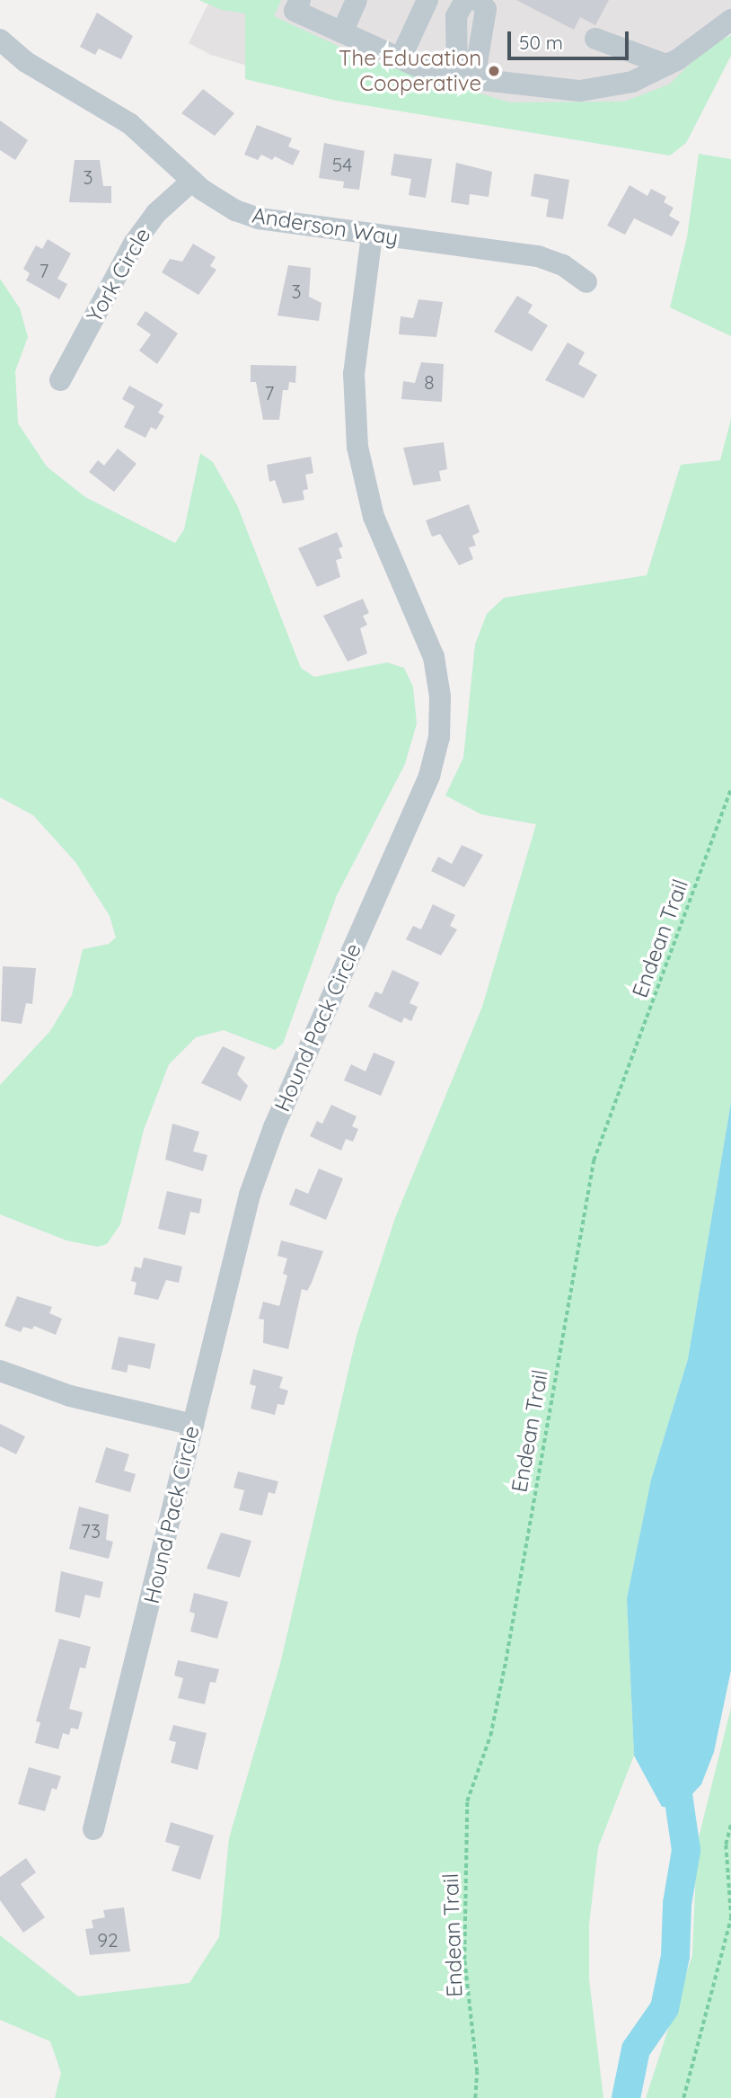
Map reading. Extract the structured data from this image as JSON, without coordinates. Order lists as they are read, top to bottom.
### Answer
{
  "streets": {
    "street": ["Anderson Way", "York Circle", "Hound Pack Circle"],
    "path": ["Endean Trail"]
  },
  "crossings": [
    ["Anderson Way", "York Circle"],
    ["Anderson Way", "Hound Pack Circle"]
  ],
  "places": ["The Education Cooperative"],
  "house_numbers": [
    "54",
    "3",
    "7",
    "3",
    "8",
    "7",
    "73",
    "92"
  ],
  "scale_bar": "50 m"
}
